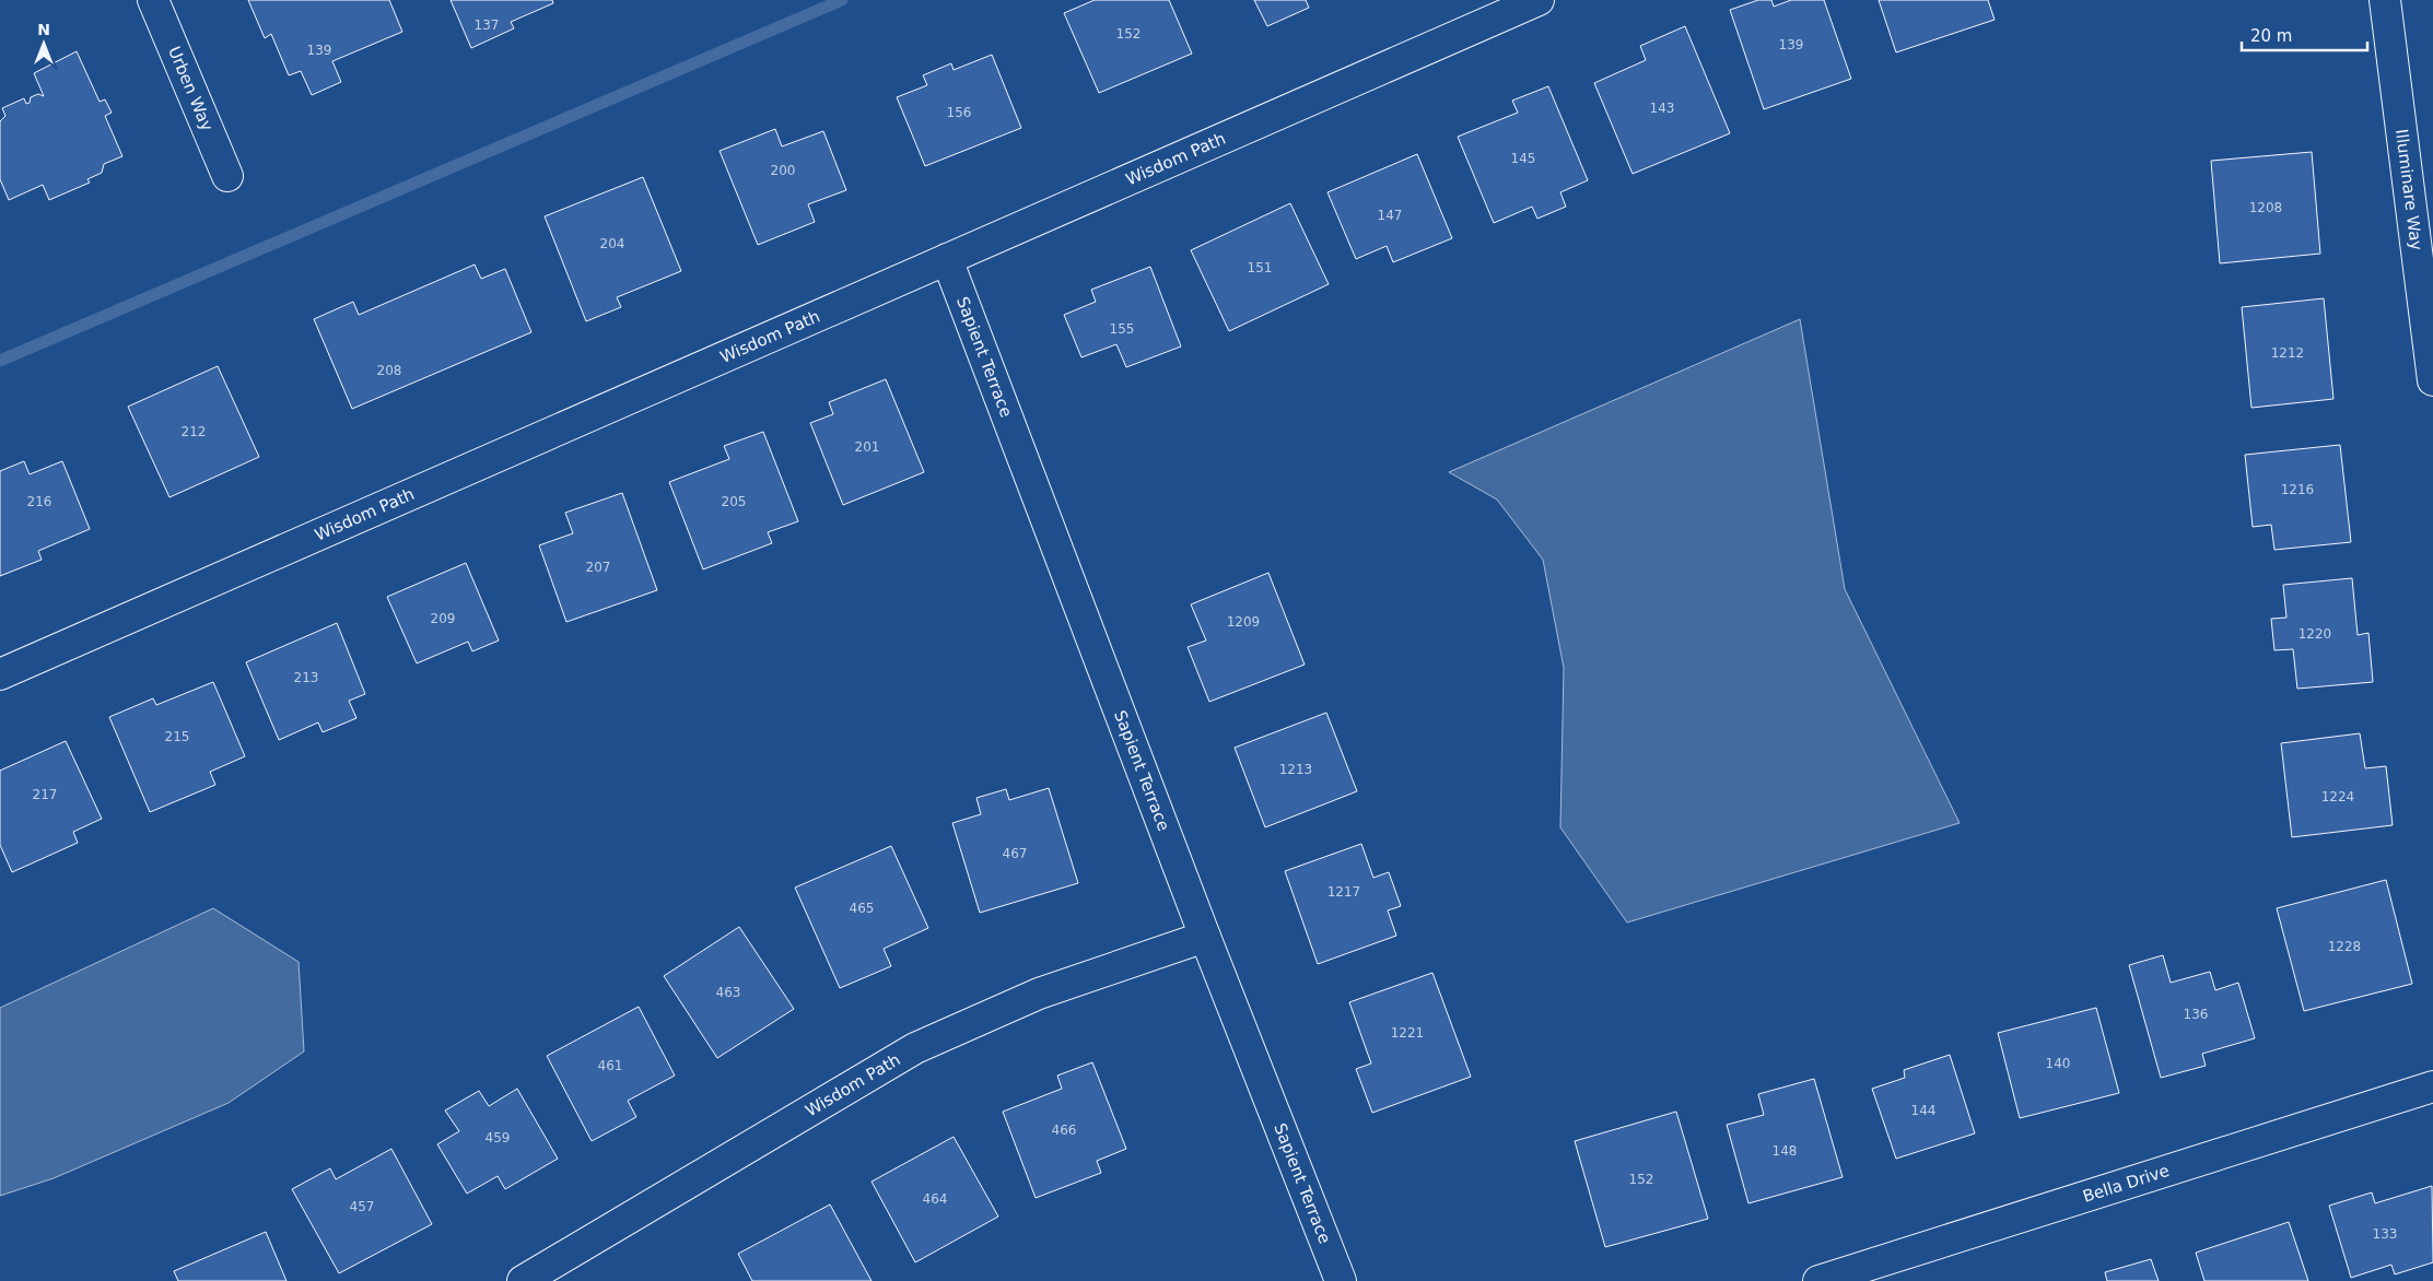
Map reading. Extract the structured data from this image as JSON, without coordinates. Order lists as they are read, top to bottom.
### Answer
{
  "streets": {
    "street": [
      "Urben Way",
      "Wisdom Path",
      "Illuminare Way",
      "Sapient Terrace",
      "Bella Drive"
    ]
  },
  "crossings": [
    ["Wisdom Path", "Sapient Terrace"]
  ],
  "house_numbers": [
    "137",
    "152",
    "139",
    "139",
    "143",
    "156",
    "145",
    "200",
    "1208",
    "147",
    "204",
    "151",
    "155",
    "1212",
    "208",
    "212",
    "201",
    "1216",
    "216",
    "205",
    "207",
    "209",
    "1209",
    "1220",
    "213",
    "215",
    "1213",
    "217",
    "1224",
    "467",
    "1217",
    "465",
    "1228",
    "463",
    "136",
    "1221",
    "140",
    "461",
    "144",
    "466",
    "459",
    "148",
    "152",
    "464",
    "457",
    "133"
  ],
  "scale_bar": "20 m",
  "north": "top"
}
